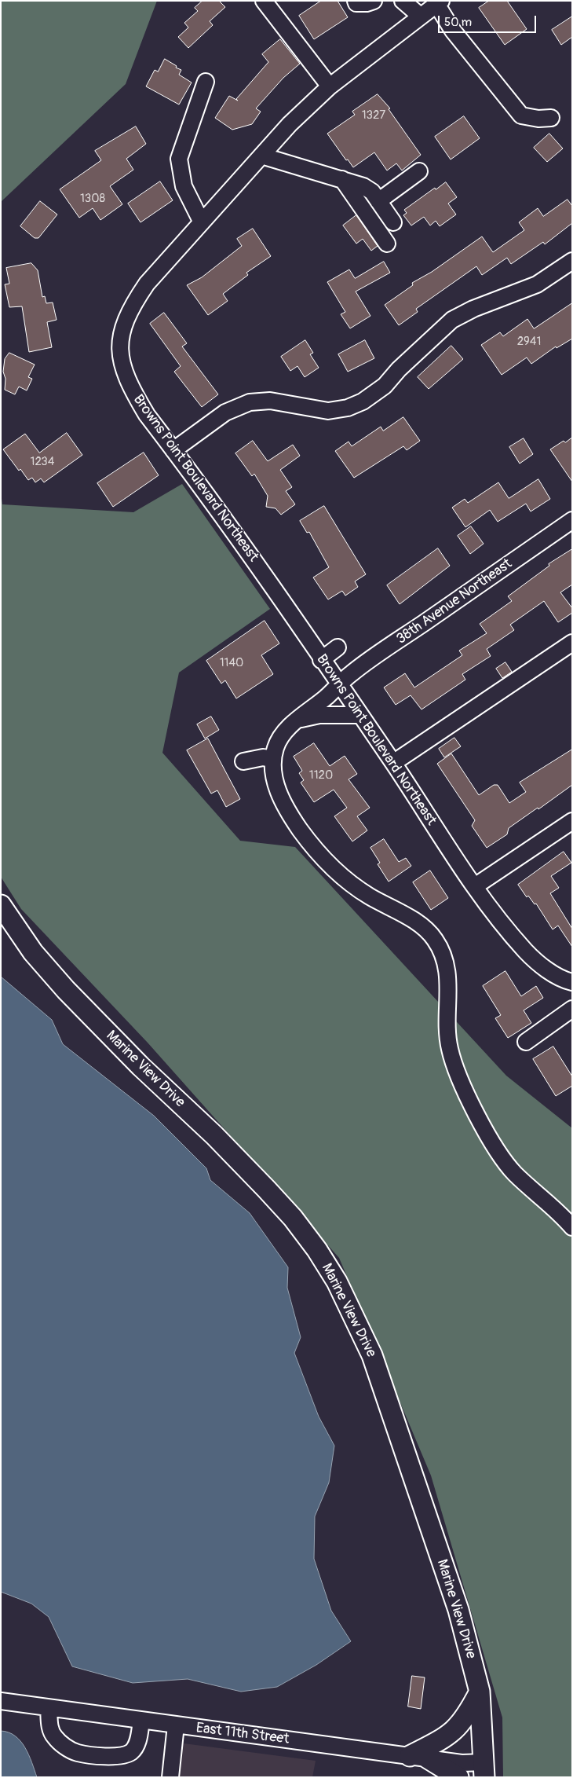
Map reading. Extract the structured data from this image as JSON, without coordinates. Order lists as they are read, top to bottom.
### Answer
{
  "streets": {
    "main road": ["Marine View Drive"],
    "street": ["Browns Point Boulevard Northeast", "38th Avenue Northeast", "East 11th Street"]
  },
  "crossings": [
    ["Browns Point Boulevard Northeast", "38th Avenue Northeast"],
    ["Marine View Drive", "East 11th Street"]
  ],
  "house_numbers": [
    "1327",
    "1308",
    "2941",
    "1234",
    "1140",
    "1120"
  ],
  "scale_bar": "50 m"
}
